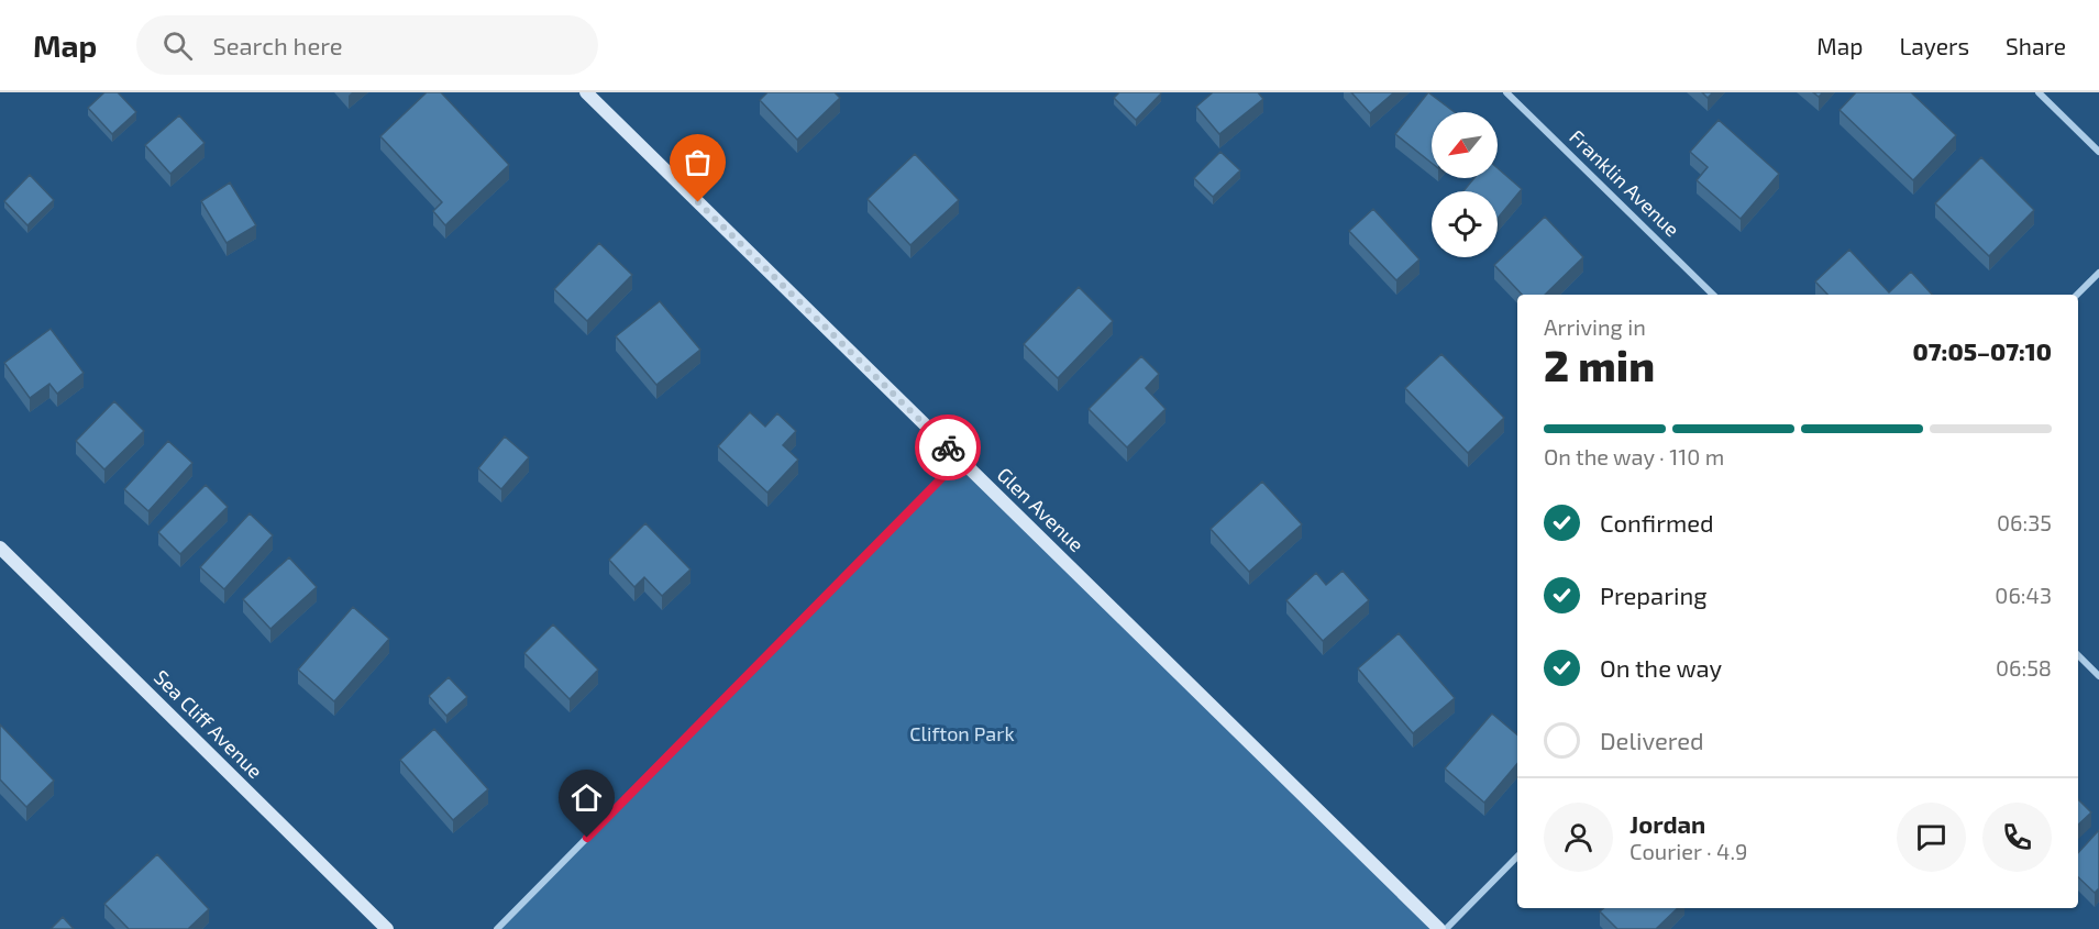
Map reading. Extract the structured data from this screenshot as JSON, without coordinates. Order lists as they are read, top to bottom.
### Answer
{
  "streets": {
    "street": ["Franklin Avenue", "Glen Avenue", "Sea Cliff Avenue"]
  },
  "parks": ["Clifton Park"],
  "north": "bottom left",
  "page": {
    "header": "Map",
    "search": "Search here",
    "nav": ["Map", "Layers", "Share"],
    "heading": ["2 min", "Arriving in", "07:05–07:10"],
    "panel": ["Jordan", "Courier · 4.9"],
    "bar": "On the way · 110 m",
    "list": [
      ["Confirmed", "06:35"],
      ["Preparing", "06:43"],
      ["On the way", "06:58"],
      "Delivered"
    ]
  }
}
